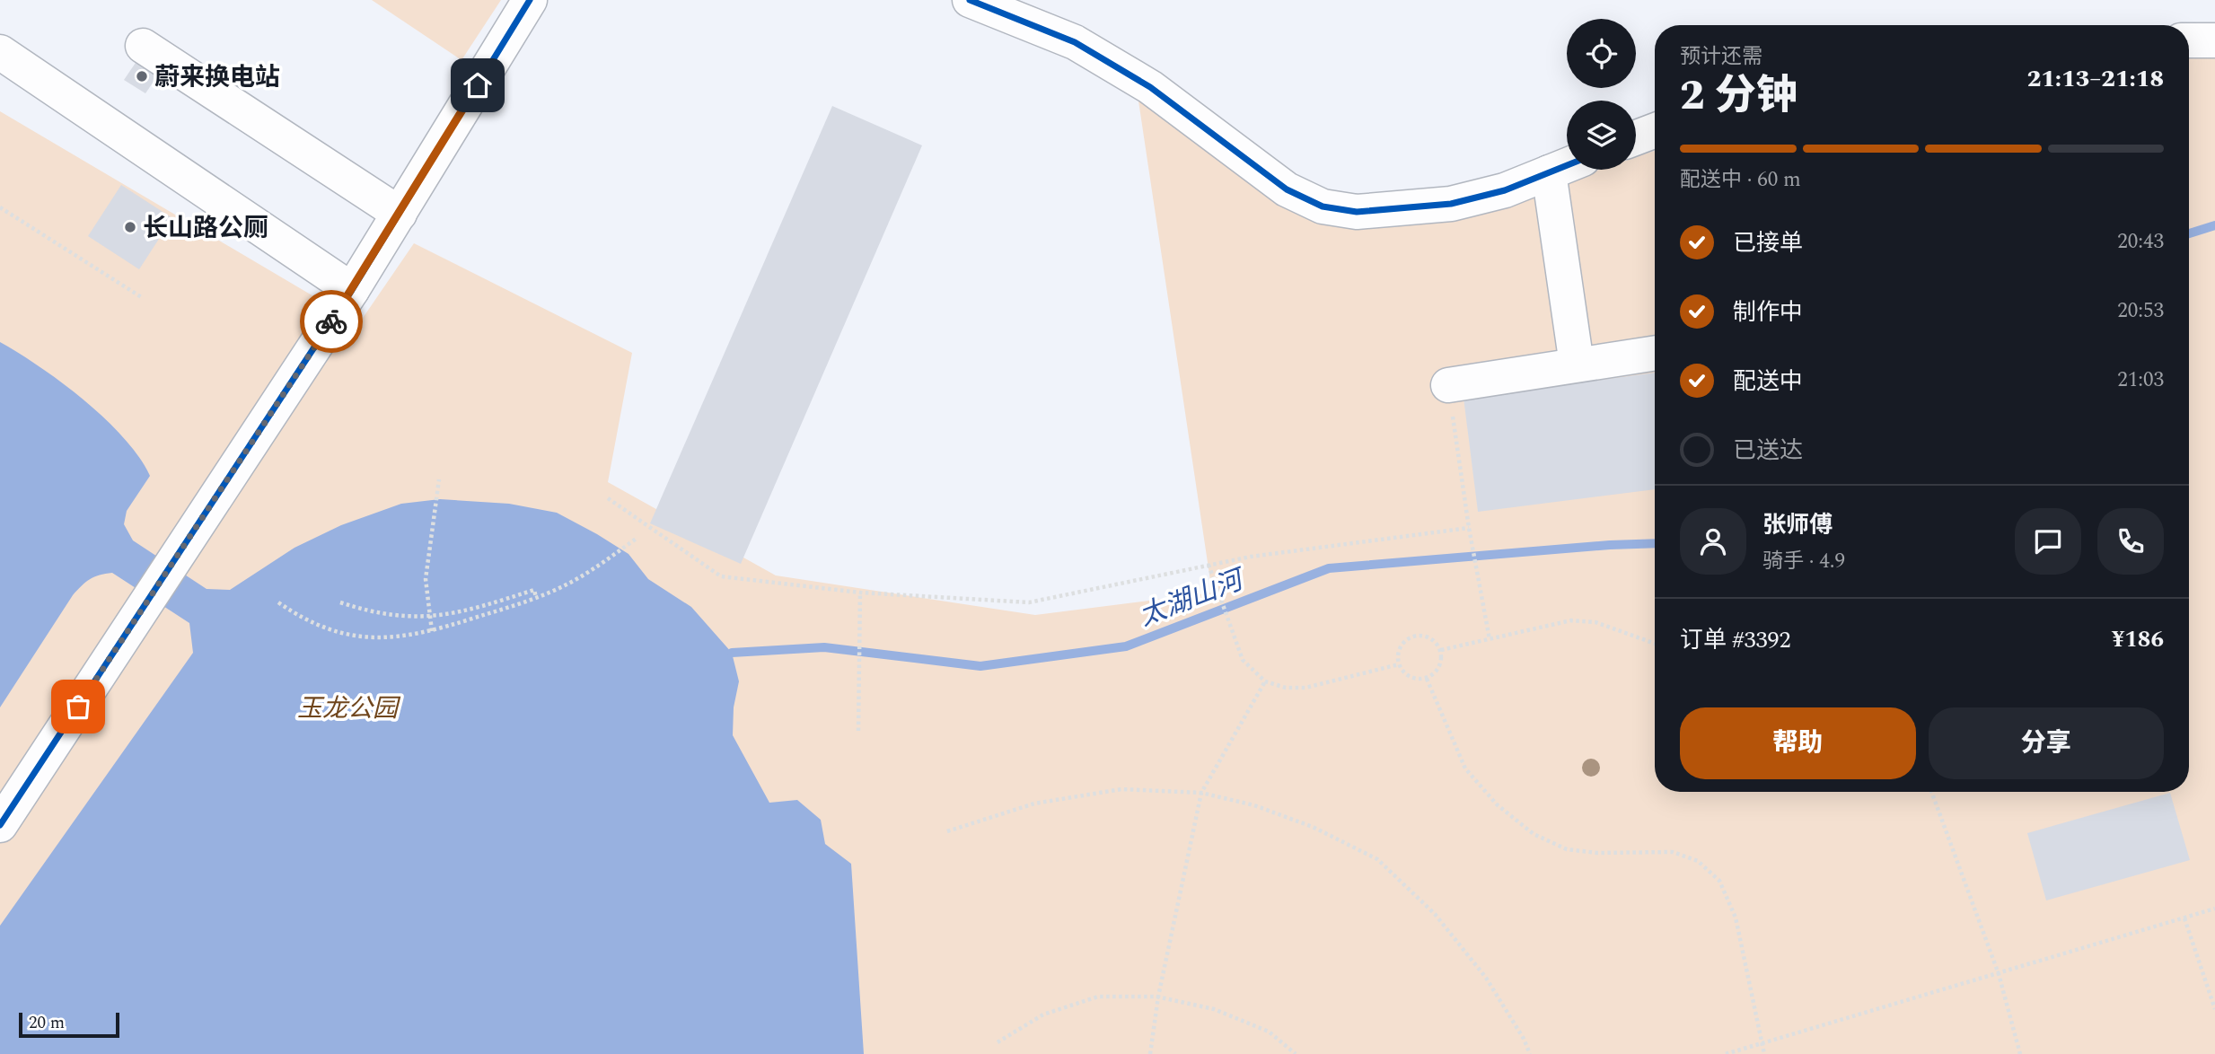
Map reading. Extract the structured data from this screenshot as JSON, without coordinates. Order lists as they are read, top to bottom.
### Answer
{
  "water": ["太湖山河"],
  "parks": ["玉龙公园"],
  "places": ["蔚来换电站", "长山路公厕"],
  "scale_bar": "20 m",
  "page": {
    "heading": ["2 分钟", "预计还需", "21:13–21:18"],
    "panel": [
      "张师傅",
      "骑手 · 4.9",
      "订单 #3392",
      "¥186"
    ],
    "bar": "配送中 · 60 m",
    "list": [
      ["已接单", "20:43"],
      ["制作中", "20:53"],
      ["配送中", "21:03"],
      "已送达"
    ],
    "buttons": ["帮助", "分享"],
    "scale": "20 m"
  }
}
